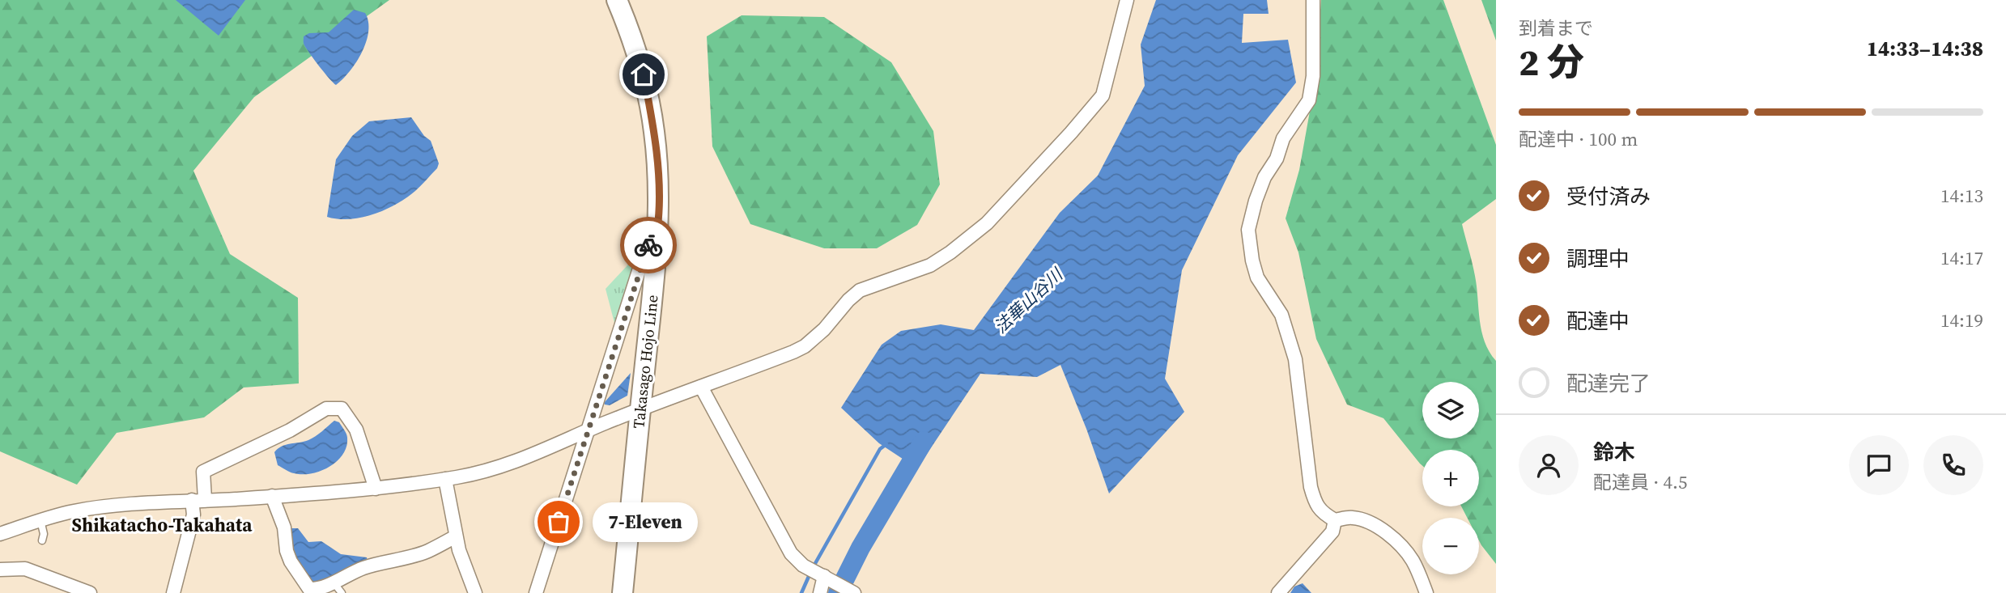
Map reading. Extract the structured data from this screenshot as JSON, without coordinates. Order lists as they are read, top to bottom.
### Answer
{
  "streets": {
    "main road": ["Takasago Hojo Line"]
  },
  "districts": ["Shikatacho-Takahata"],
  "water": ["法華山谷川"],
  "places": ["7-Eleven"],
  "page": {
    "heading": ["2 分", "到着まで", "14:33–14:38"],
    "panel": ["鈴木", "配達員 · 4.5"],
    "bar": "配達中 · 100 m",
    "list": [
      ["受付済み", "14:13"],
      ["調理中", "14:17"],
      ["配達中", "14:19"],
      "配達完了"
    ],
    "map_buttons": ["+", "−"],
    "bubble": "7-Eleven"
  }
}
